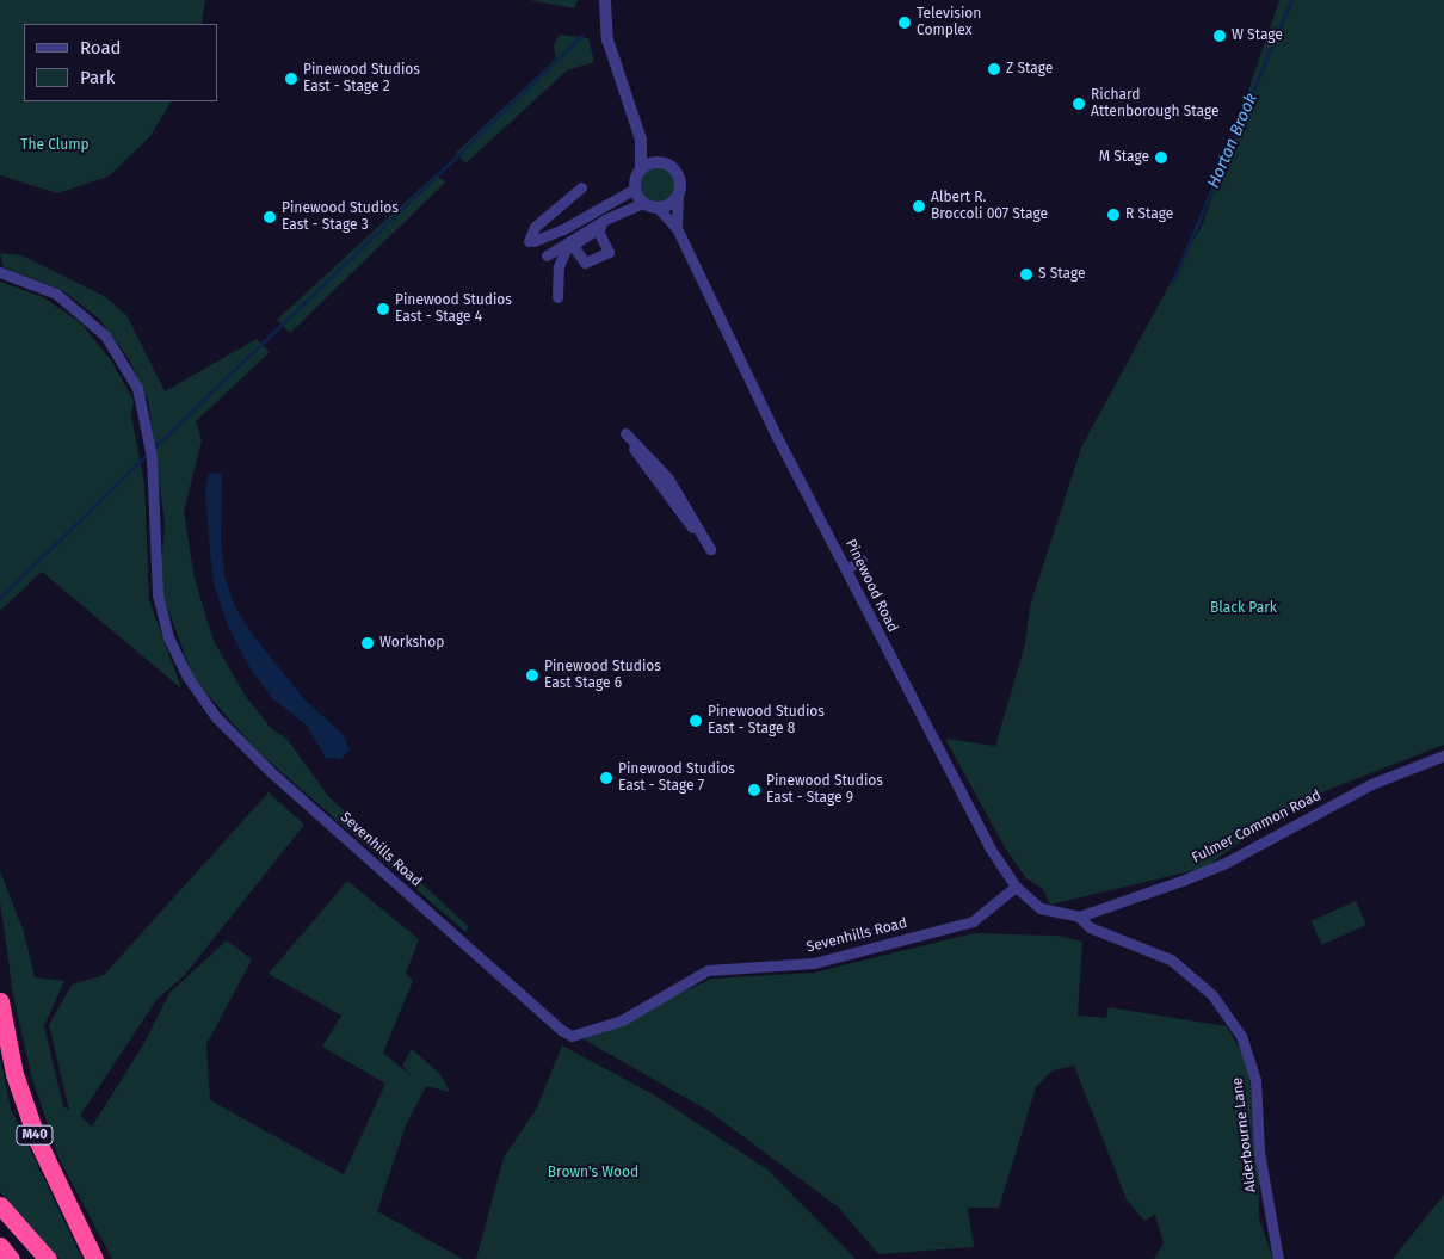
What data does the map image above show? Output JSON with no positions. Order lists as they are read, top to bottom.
{
  "streets": {
    "highway": ["M40"],
    "street": [
      "Pinewood Road",
      "Fulmer Common Road",
      "Sevenhills Road",
      "Alderbourne Lane"
    ]
  },
  "crossings": [
    ["Pinewood Road", "Fulmer Common Road"],
    ["Pinewood Road", "Sevenhills Road"],
    ["Pinewood Road", "Alderbourne Lane"],
    ["Fulmer Common Road", "Alderbourne Lane"]
  ],
  "water": ["Horton Brook"],
  "parks": ["The Clump", "Black Park", "Brown's Wood"],
  "places": [
    "Television Complex",
    "W Stage",
    "Z Stage",
    "Pinewood Studios East - Stage 2",
    "Richard Attenborough Stage",
    "M Stage",
    "Albert R. Broccoli 007 Stage",
    "R Stage",
    "Pinewood Studios East - Stage 3",
    "S Stage",
    "Pinewood Studios East - Stage 4",
    "Workshop",
    "Pinewood Studios East Stage 6",
    "Pinewood Studios East - Stage 8",
    "Pinewood Studios East - Stage 7",
    "Pinewood Studios East - Stage 9"
  ],
  "legend": ["Road", "Park"]
}
